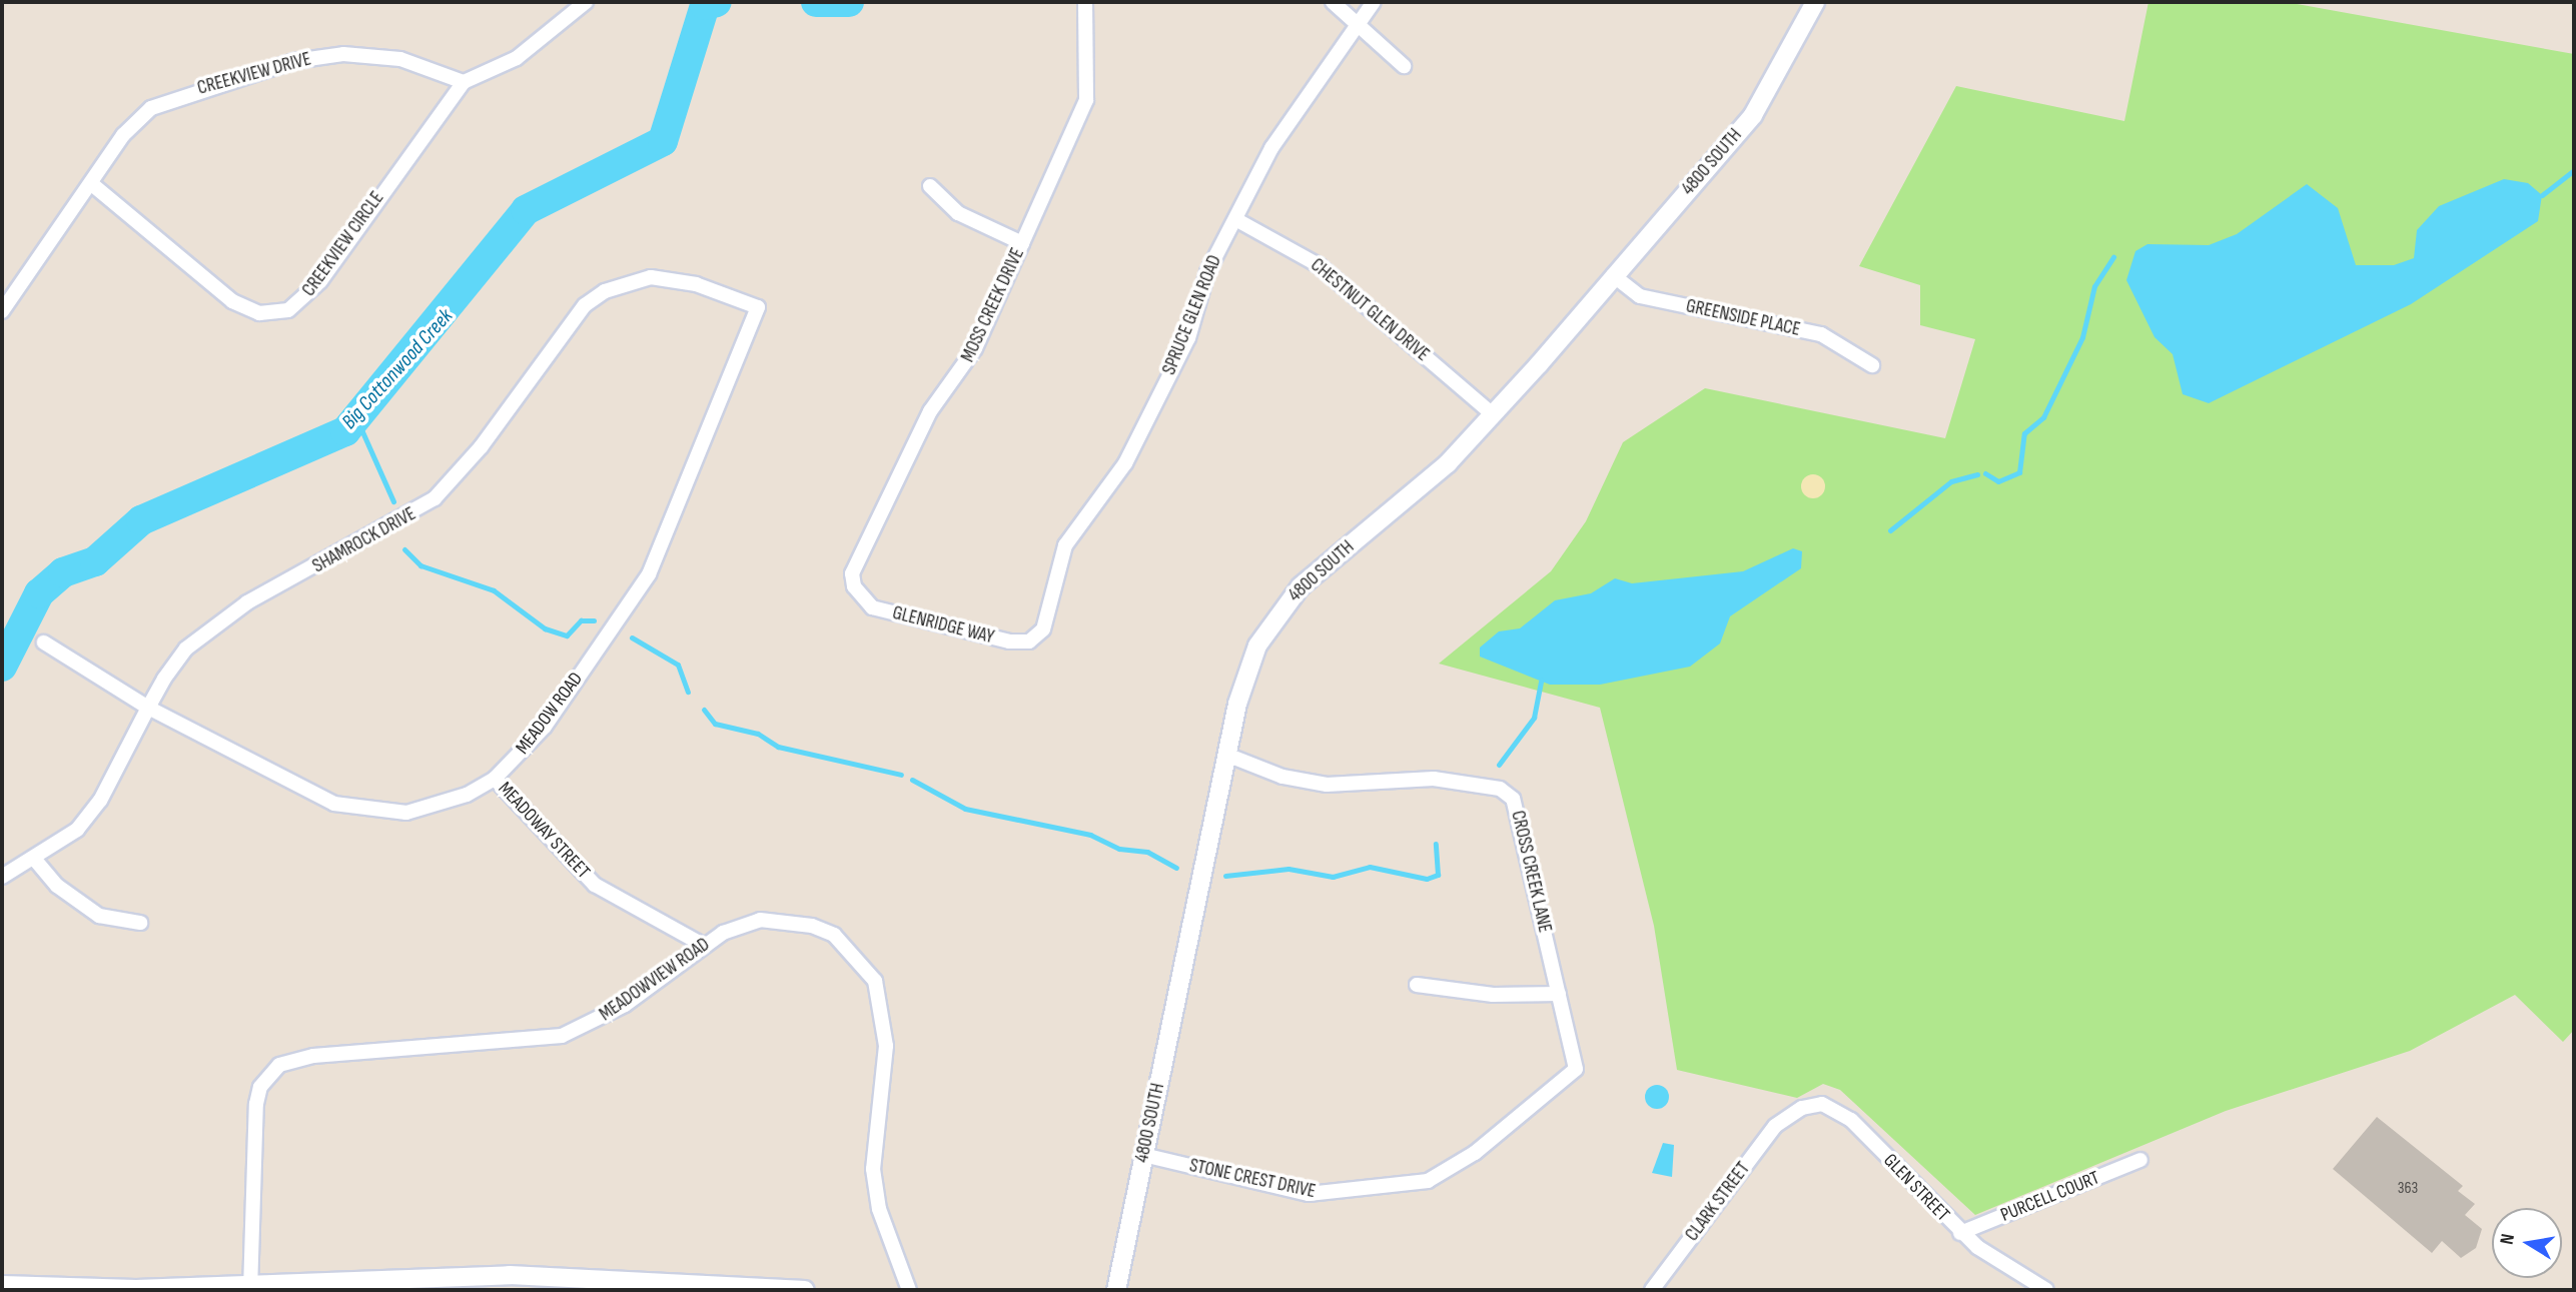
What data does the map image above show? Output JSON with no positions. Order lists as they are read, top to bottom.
{
  "streets": {
    "street": [
      "CREEKVIEW DRIVE",
      "4800 SOUTH",
      "CREEKVIEW CIRCLE",
      "MOSS CREEK DRIVE",
      "CHESTNUT GLEN DRIVE",
      "SPRUCE GLEN ROAD",
      "GREENSIDE PLACE",
      "SHAMROCK DRIVE",
      "GLENRIDGE WAY",
      "MEADOW ROAD",
      "MEADOWAY STREET",
      "CROSS CREEK LANE",
      "MEADOWVIEW ROAD",
      "STONE CREST DRIVE",
      "GLEN STREET",
      "PURCELL COURT",
      "CLARK STREET"
    ]
  },
  "crossings": [
    ["CREEKVIEW DRIVE", "CREEKVIEW CIRCLE"],
    ["4800 SOUTH", "CHESTNUT GLEN DRIVE"],
    ["4800 SOUTH", "GREENSIDE PLACE"],
    ["4800 SOUTH", "CROSS CREEK LANE"],
    ["4800 SOUTH", "STONE CREST DRIVE"],
    ["MOSS CREEK DRIVE", "GLENRIDGE WAY"],
    ["CHESTNUT GLEN DRIVE", "SPRUCE GLEN ROAD"],
    ["SPRUCE GLEN ROAD", "GLENRIDGE WAY"],
    ["SHAMROCK DRIVE", "MEADOW ROAD"],
    ["MEADOW ROAD", "MEADOWAY STREET"],
    ["MEADOWAY STREET", "MEADOWVIEW ROAD"],
    ["CROSS CREEK LANE", "STONE CREST DRIVE"],
    ["GLEN STREET", "PURCELL COURT"],
    ["GLEN STREET", "CLARK STREET"]
  ],
  "water": ["Big Cottonwood Creek"],
  "house_numbers": ["363"],
  "north": "left"
}
